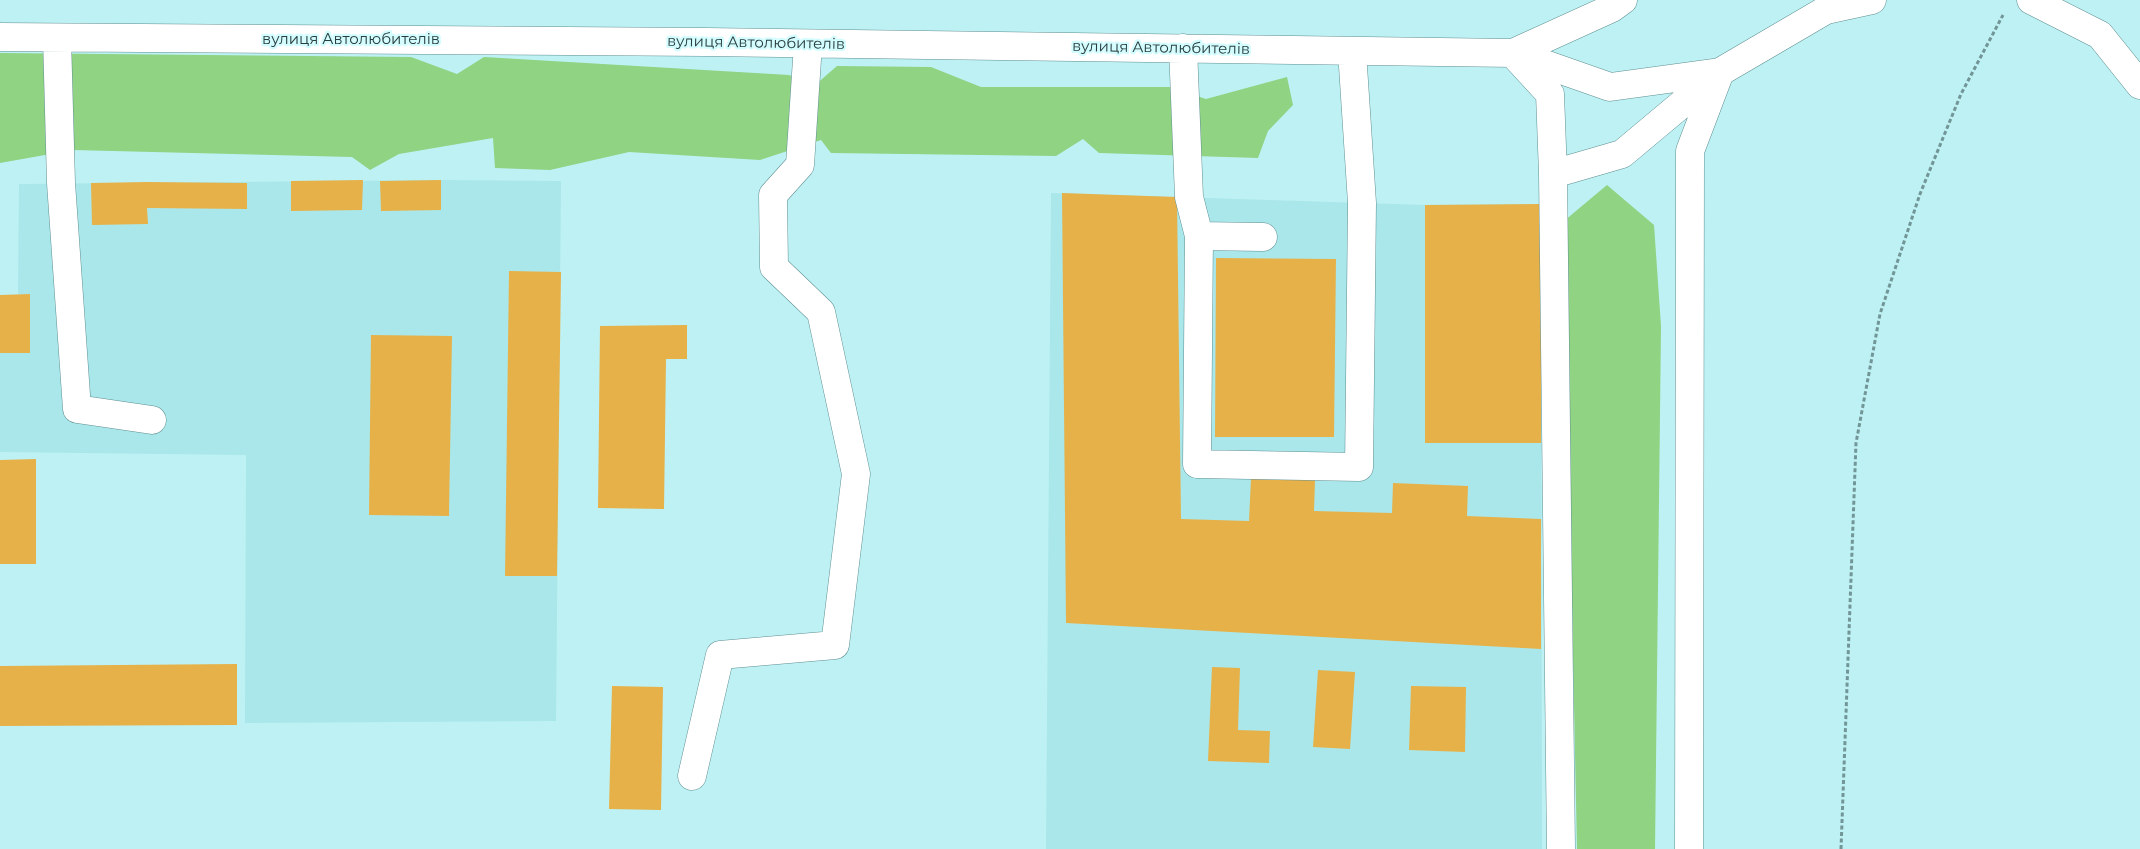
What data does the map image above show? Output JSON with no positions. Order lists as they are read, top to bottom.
{
  "streets": {
    "street": ["вулиця Автолюбителів"]
  }
}
